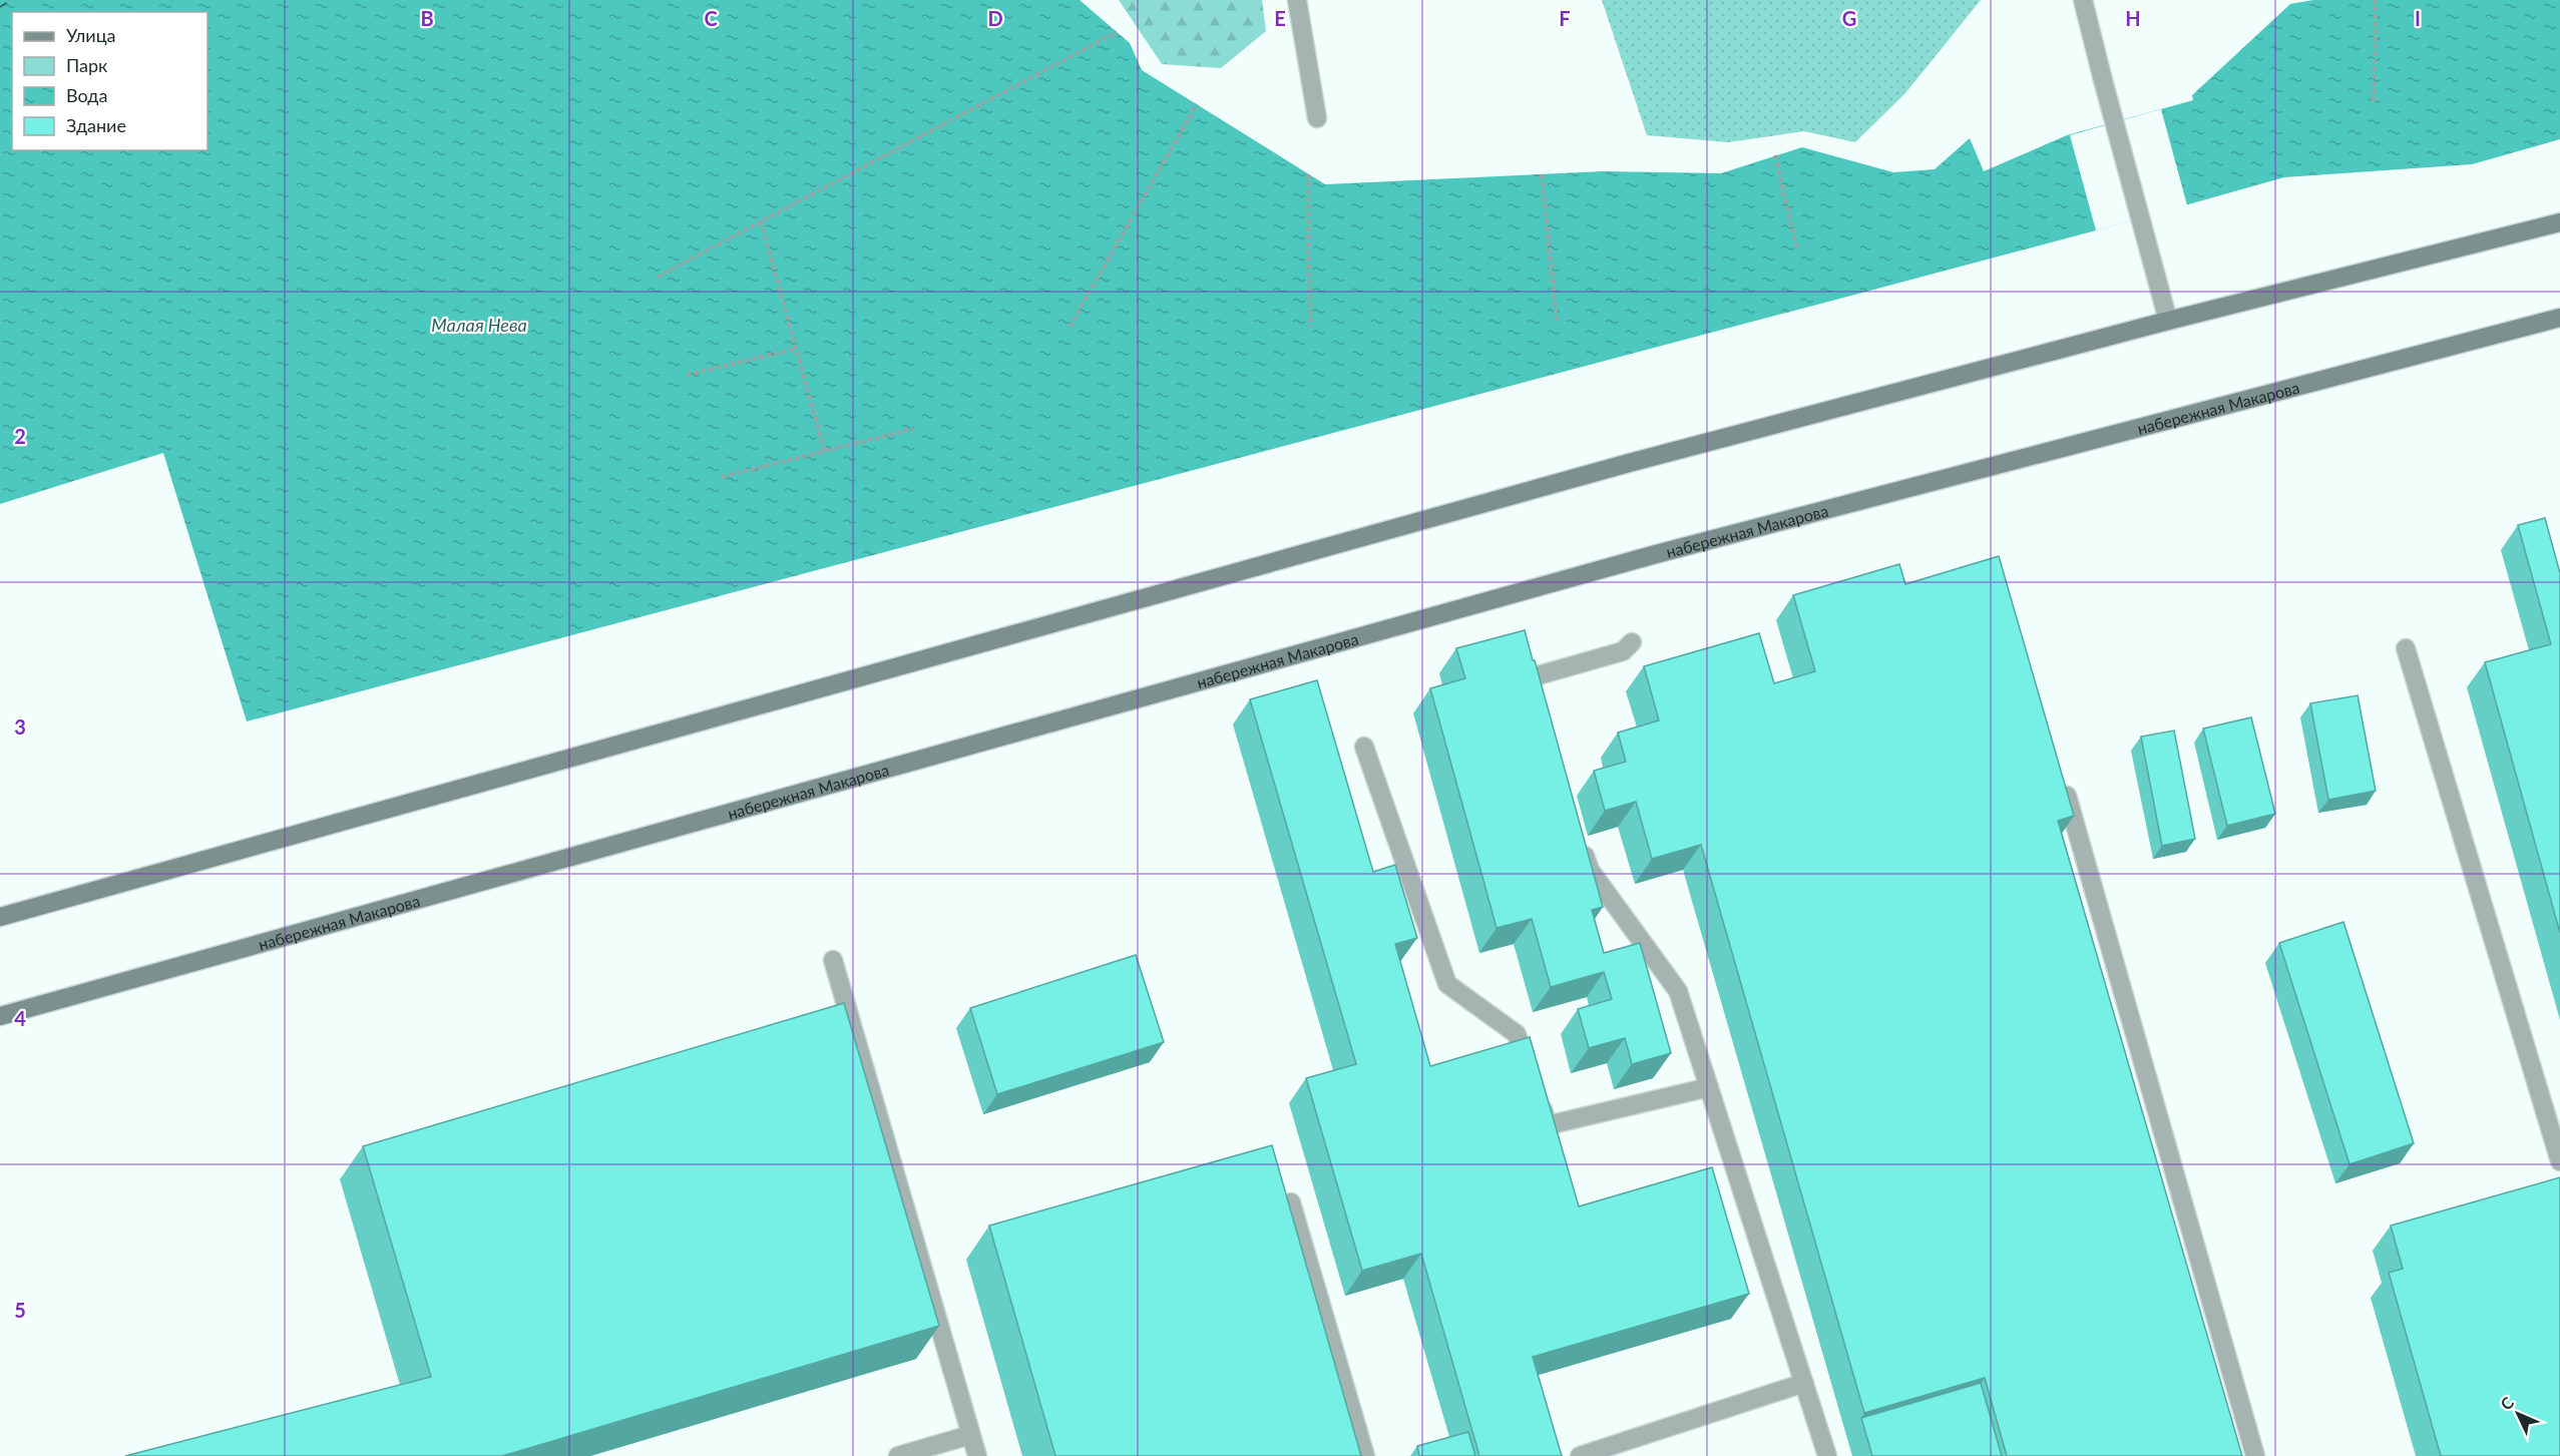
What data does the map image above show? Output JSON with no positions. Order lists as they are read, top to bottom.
{
  "streets": {
    "main road": ["набережная Макарова"]
  },
  "water": ["Малая Нева"],
  "legend": [
    "Улица",
    "Парк",
    "Вода",
    "Здание"
  ],
  "north": "top left",
  "grid": {
    "columns": [
      "B",
      "C",
      "D",
      "E",
      "F",
      "G",
      "H",
      "I"
    ],
    "rows": [
      "2",
      "3",
      "4",
      "5"
    ]
  }
}
